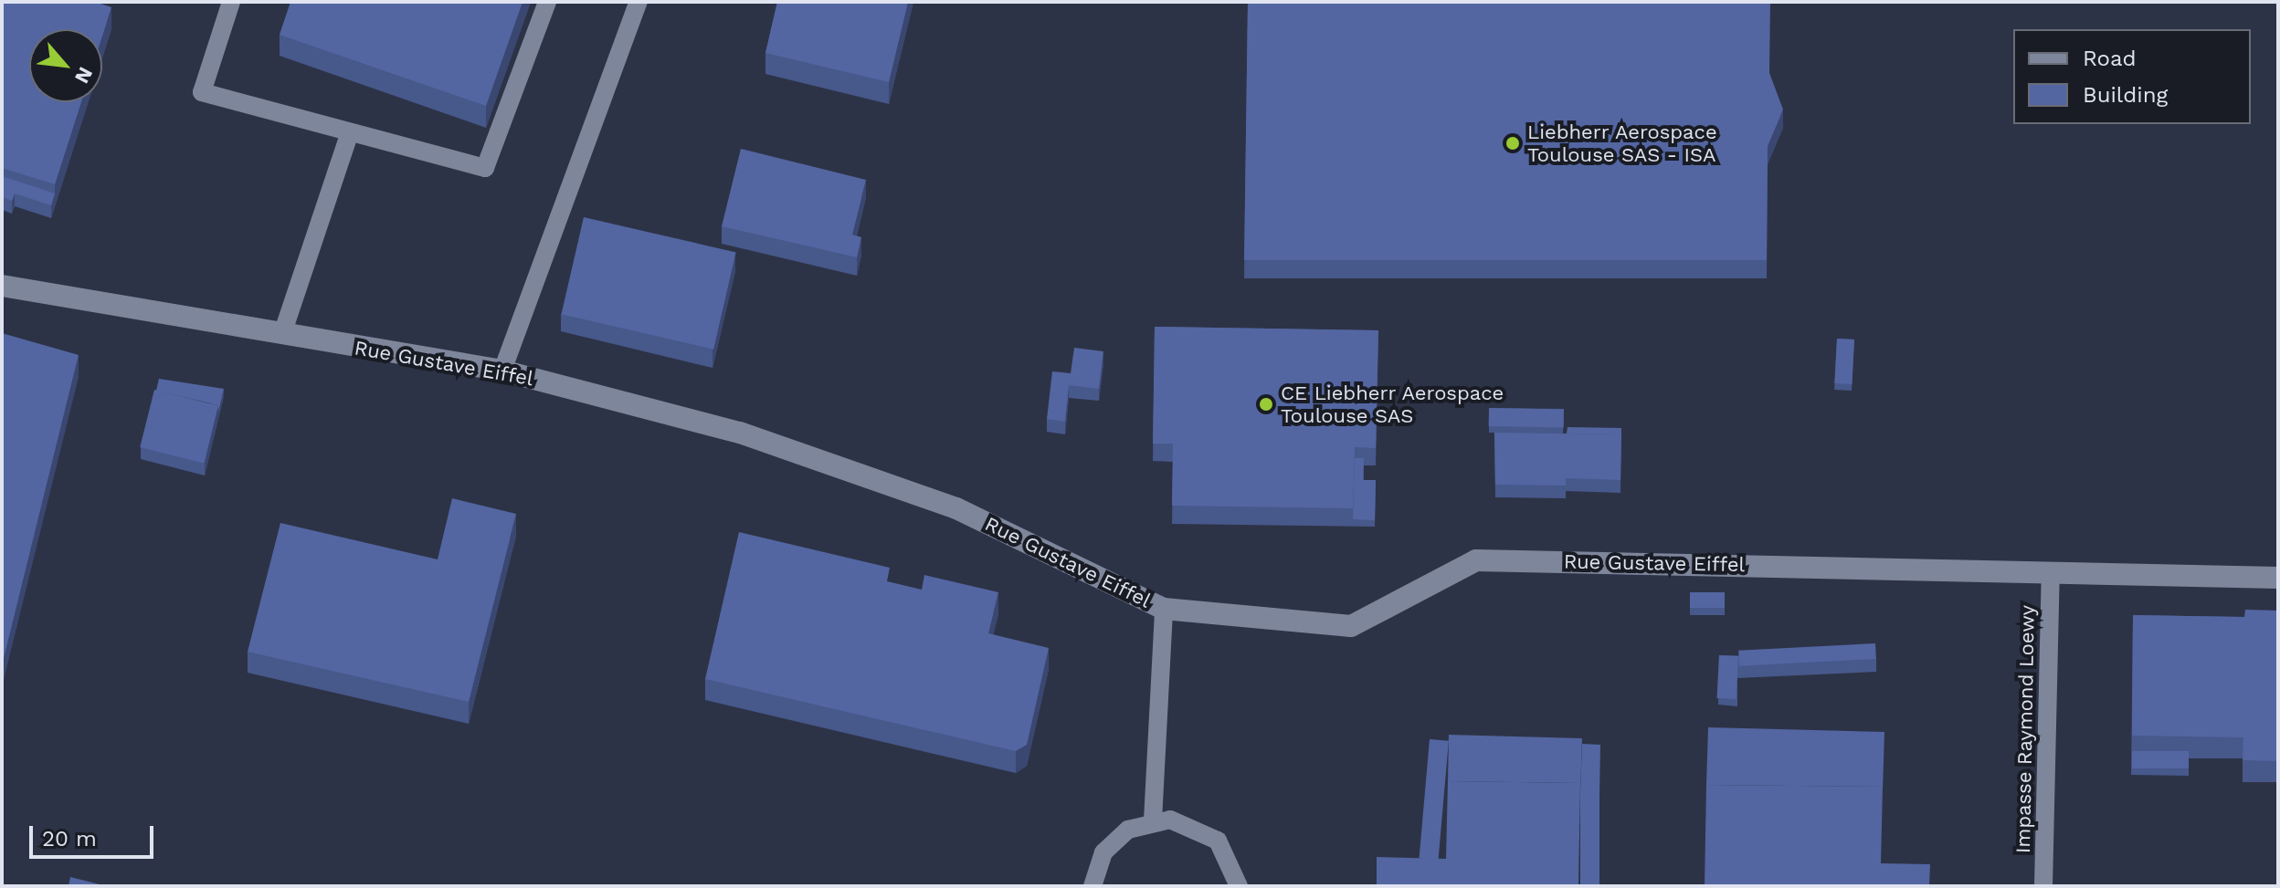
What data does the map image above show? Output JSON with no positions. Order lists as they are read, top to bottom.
{
  "streets": {
    "street": ["Rue Gustave Eiffel"],
    "lane": ["Impasse Raymond Loewy"]
  },
  "crossings": [
    ["Rue Gustave Eiffel", "Impasse Raymond Loewy"]
  ],
  "places": ["Liebherr Aerospace Toulouse SAS - ISA", "CE Liebherr Aerospace Toulouse SAS"],
  "legend": ["Road", "Building"],
  "scale_bar": "20 m",
  "north": "bottom right"
}
